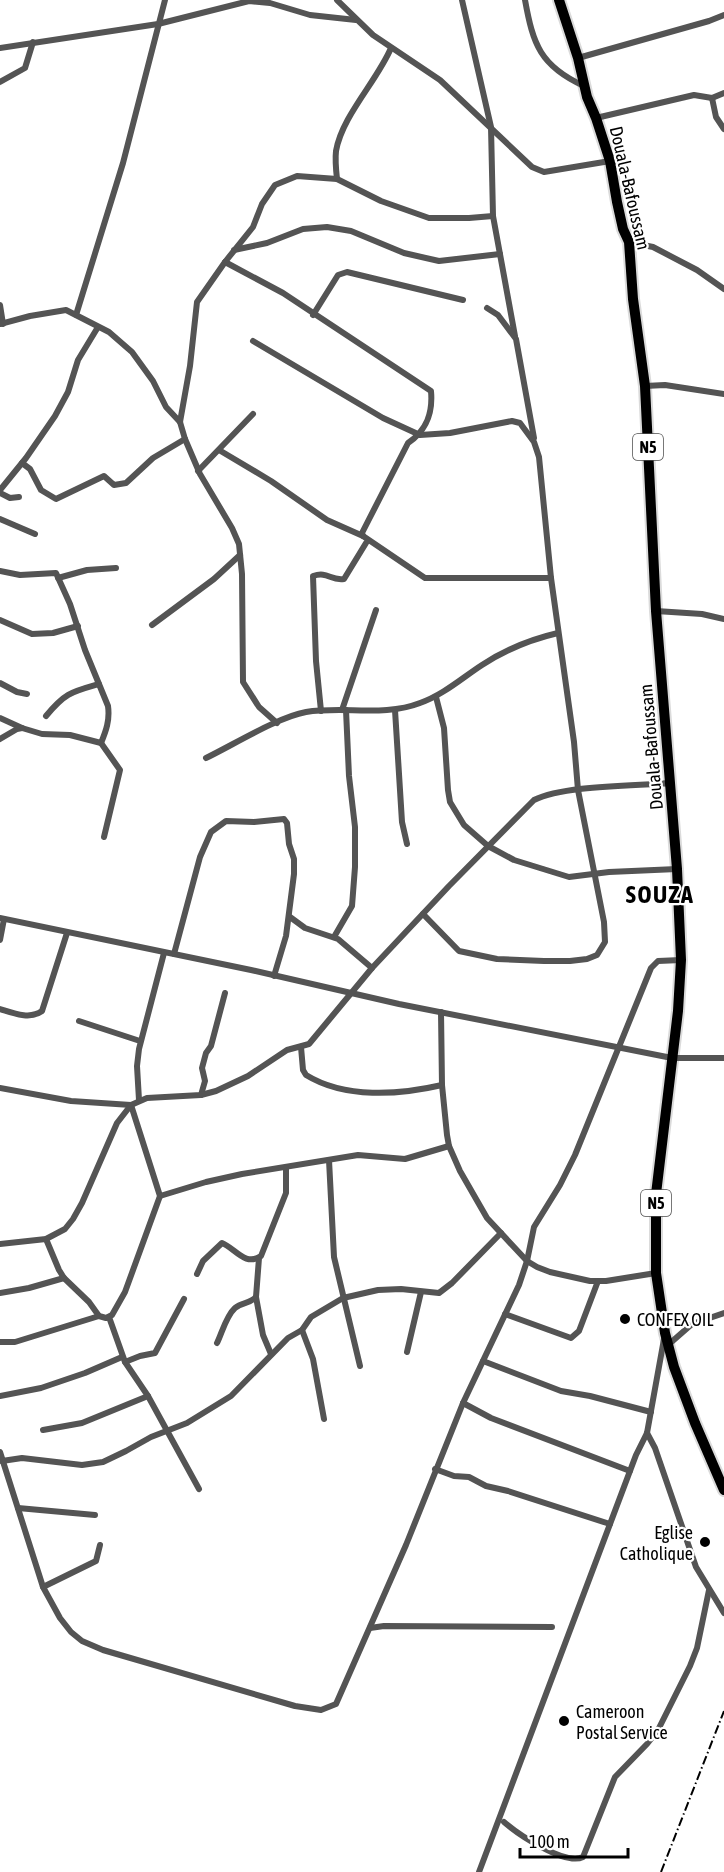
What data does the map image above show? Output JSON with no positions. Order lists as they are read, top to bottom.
{
  "streets": {
    "highway": ["Douala-Bafoussam", "N5"]
  },
  "districts": ["SOUZA"],
  "places": ["CONFEX OIL", "Eglise Catholique", "Cameroon Postal Service"],
  "scale_bar": "100 m"
}
